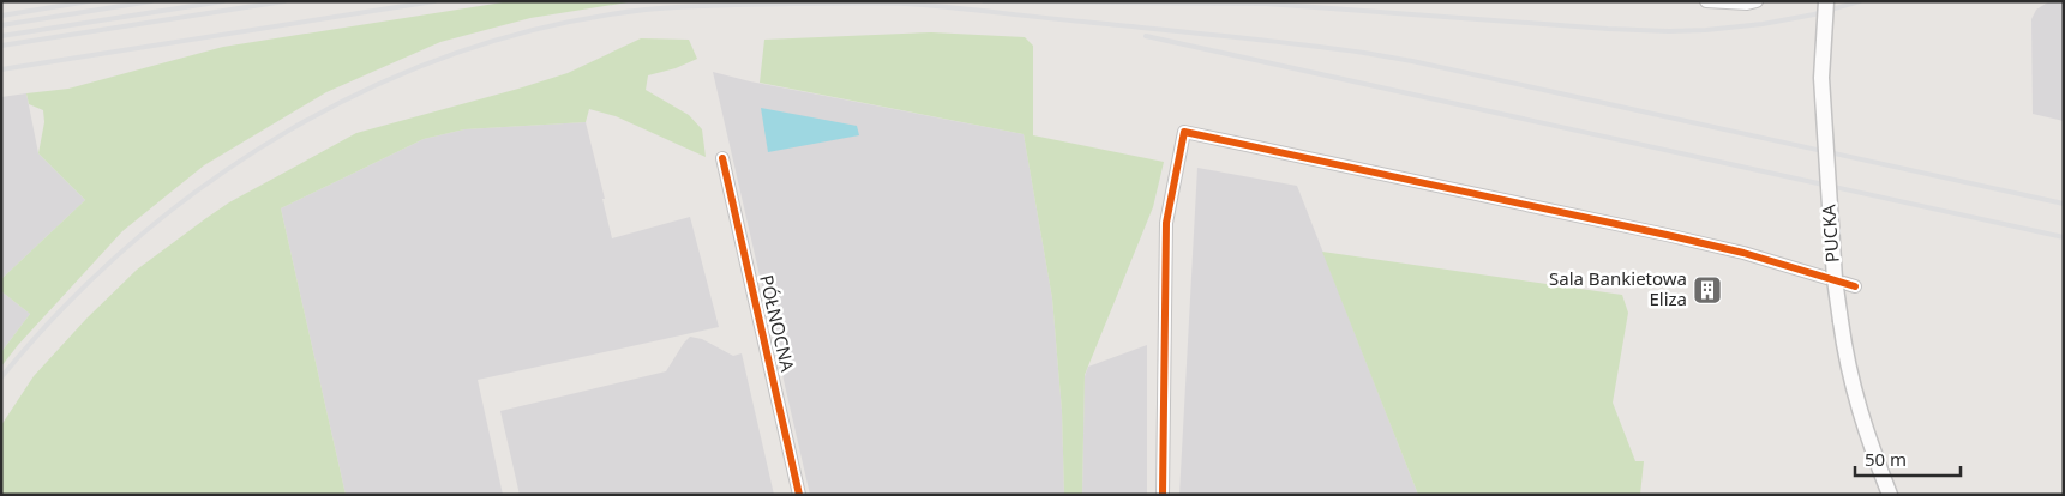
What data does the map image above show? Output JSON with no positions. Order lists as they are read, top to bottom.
{
  "streets": {
    "street": ["PUCKA", "PÓŁNOCNA"]
  },
  "places": {
    "building": ["Sala Bankietowa Eliza"]
  },
  "scale_bar": "50 m"
}
